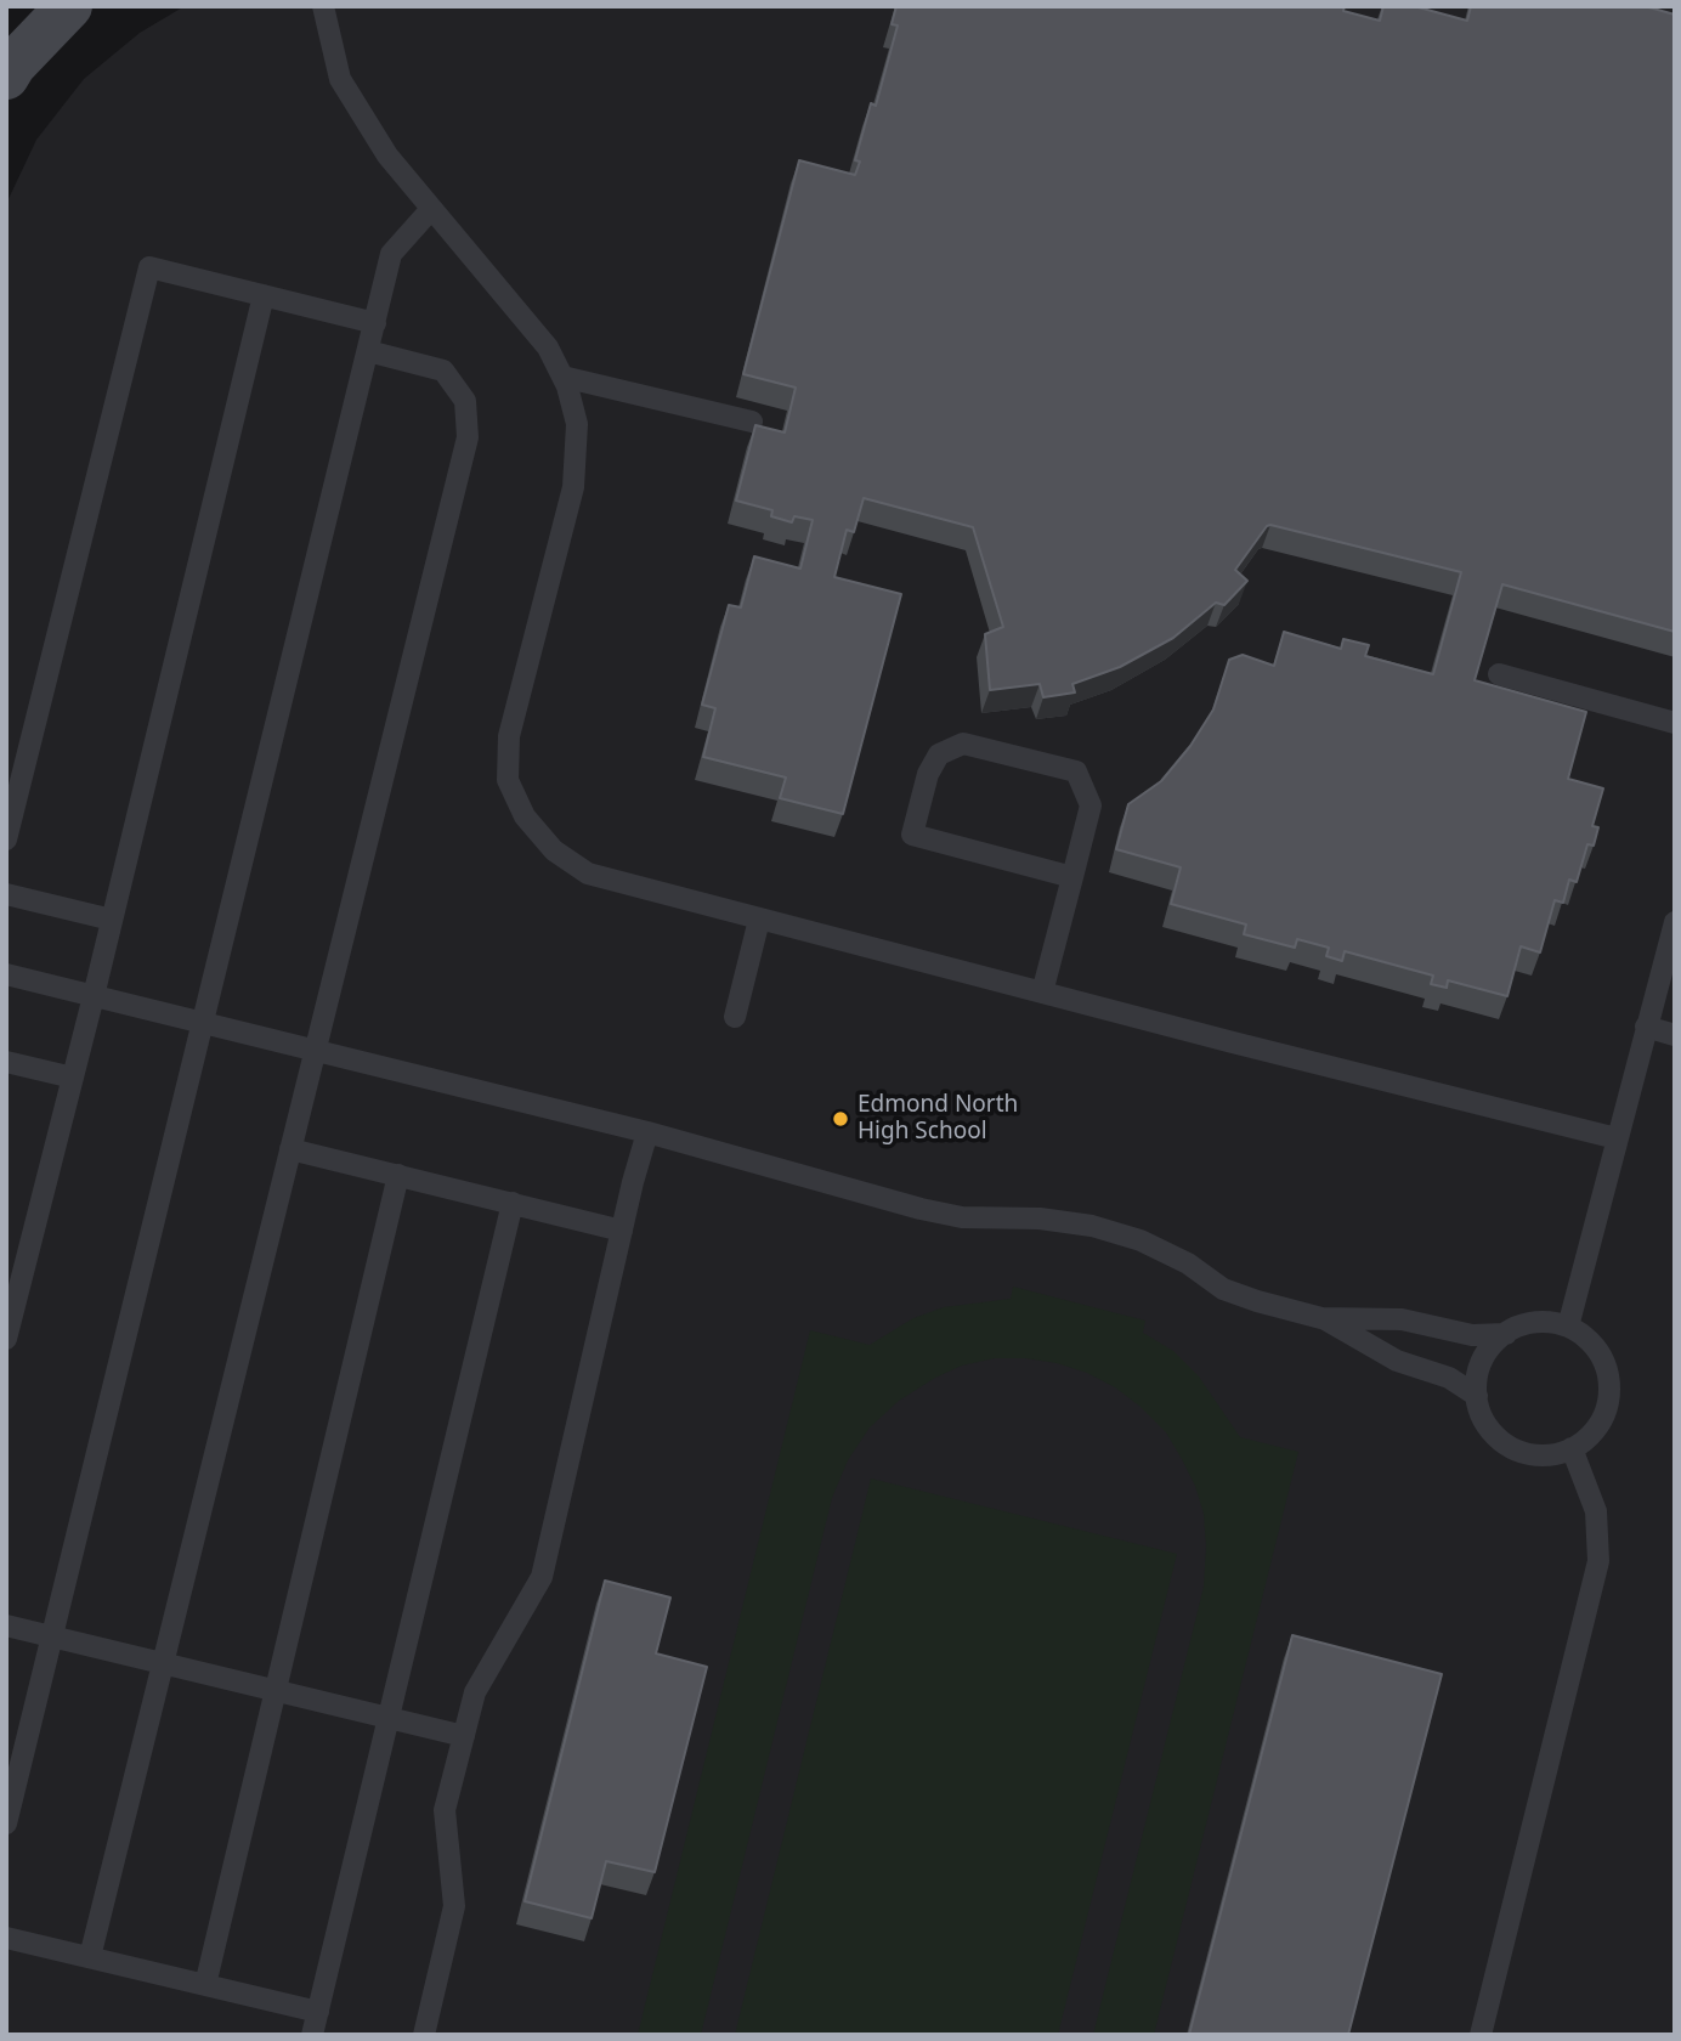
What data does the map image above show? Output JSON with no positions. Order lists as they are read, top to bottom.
{
  "places": ["Edmond North High School"]
}
